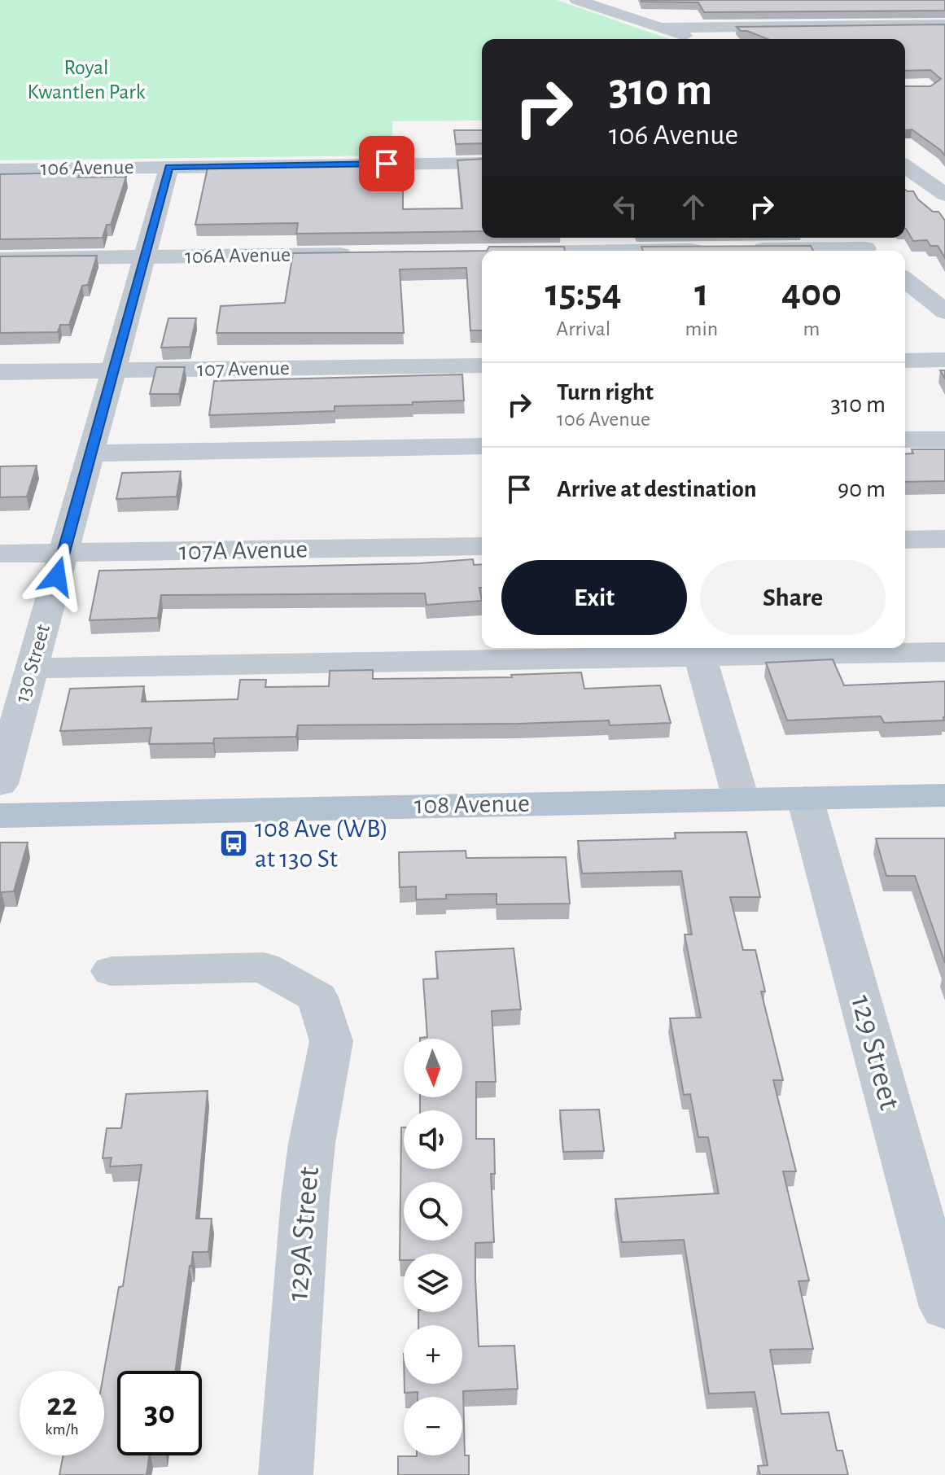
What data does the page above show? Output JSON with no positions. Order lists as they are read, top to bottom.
{
  "streets": {
    "main road": ["108 Avenue"],
    "street": [
      "106 Avenue",
      "106A Avenue",
      "107 Avenue",
      "107A Avenue",
      "130 Street",
      "129 Street",
      "129A Street"
    ]
  },
  "crossings": [
    ["106 Avenue", "130 Street"],
    ["106A Avenue", "130 Street"],
    ["107 Avenue", "130 Street"],
    ["107A Avenue", "130 Street"],
    ["108 Avenue", "129 Street"]
  ],
  "parks": ["Royal Kwantlen Park"],
  "places": {
    "bus stop": ["108 Ave (WB) at 130 St"]
  },
  "north": "bottom",
  "page": {
    "turn": ["310 m", "106 Avenue"],
    "eta": [
      "15:54",
      "Arrival",
      "1",
      "min",
      "400",
      "m"
    ],
    "list": [
      {
        "name": "Turn right",
        "note": "106 Avenue",
        "value": "310 m"
      },
      {
        "name": "Arrive at destination",
        "value": "90 m"
      }
    ],
    "buttons": ["Exit", "Share"],
    "map_buttons": ["+", "−"],
    "speed": "22 km/h",
    "limit": "30"
  }
}
